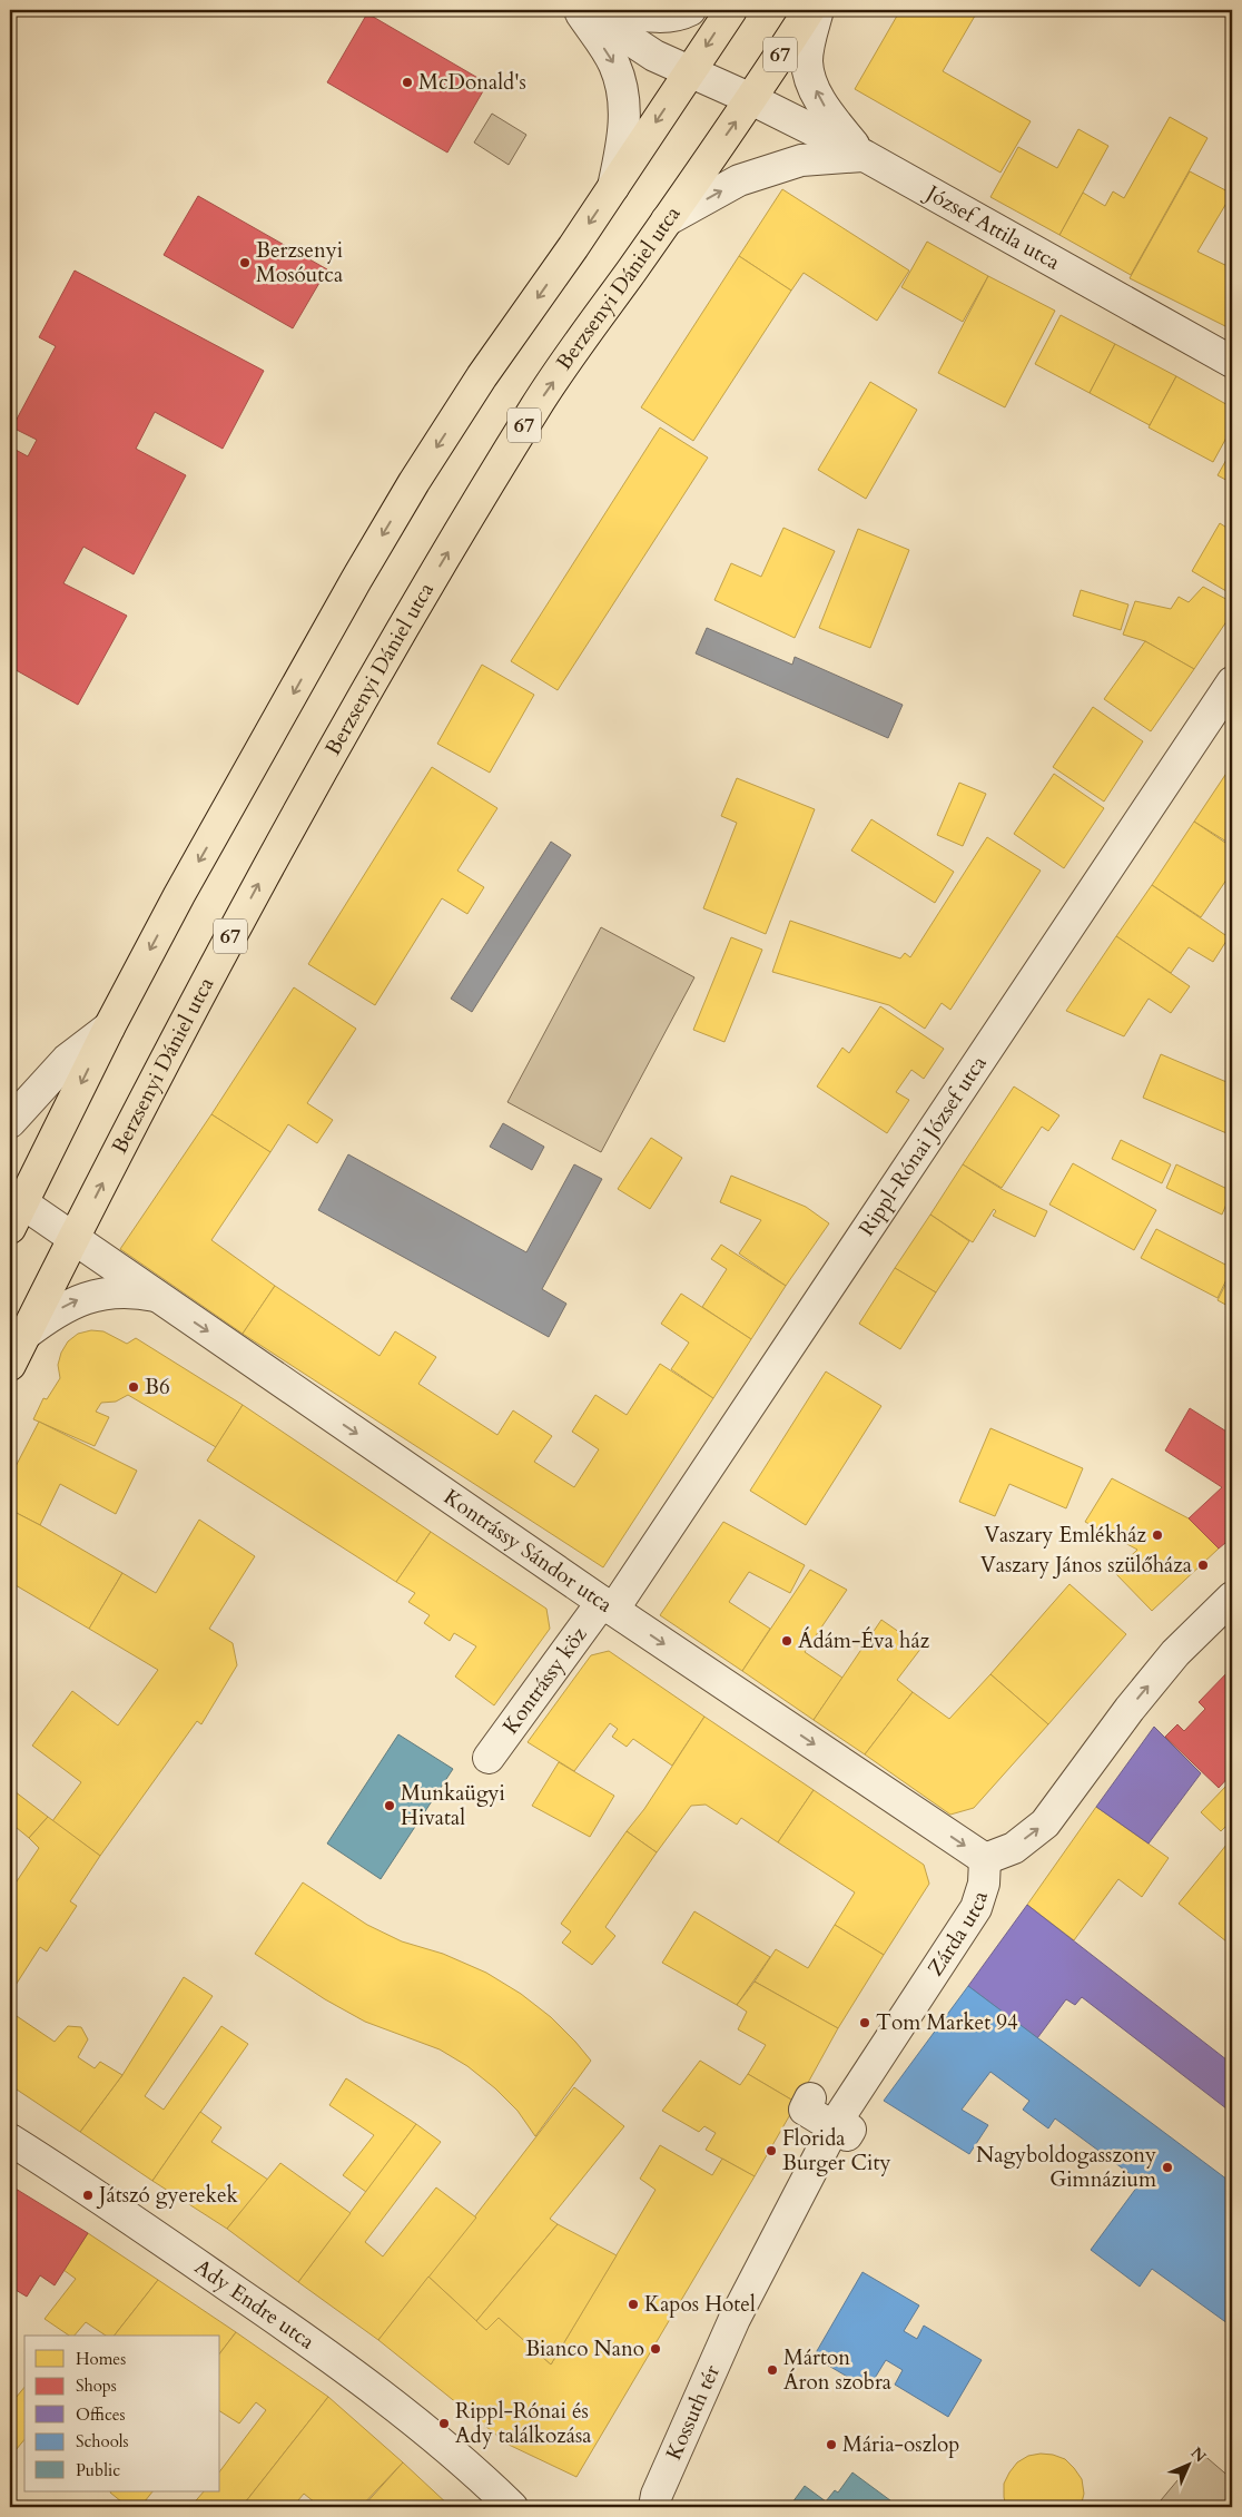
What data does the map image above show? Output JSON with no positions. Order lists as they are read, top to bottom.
{
  "streets": {
    "main road": ["67", "Berzsenyi Dániel utca"],
    "street": [
      "József Attila utca",
      "Rippl-Rónai József utca",
      "Kontrássy Sándor utca",
      "Kontrássy köz",
      "Zárda utca",
      "Ady Endre utca",
      "Kossuth tér"
    ]
  },
  "crossings": [
    ["József Attila utca", "Berzsenyi Dániel utca"],
    ["Berzsenyi Dániel utca", "Kontrássy Sándor utca"],
    ["Rippl-Rónai József utca", "Kontrássy Sándor utca"],
    ["Rippl-Rónai József utca", "Kontrássy köz"],
    ["Kontrássy Sándor utca", "Kontrássy köz"],
    ["Kontrássy Sándor utca", "Zárda utca"],
    ["Zárda utca", "Kossuth tér"]
  ],
  "one_way": ["Kontrássy Sándor utca", "Zárda utca"],
  "places": [
    "McDonald's",
    "Berzsenyi Mosóutca",
    "B6",
    "Vaszary Emlékház",
    "Vaszary János szülőháza",
    "Ádám-Éva ház",
    "Munkaügyi Hivatal",
    "Tom Market 94",
    "Florida Burger City",
    "Nagyboldogasszony Gimnázium",
    "Játszó gyerekek",
    "Kapos Hotel",
    "Bianco Nano",
    "Márton Áron szobra",
    "Rippl-Rónai és Ady találkozása",
    "Mária-oszlop"
  ],
  "legend": [
    "Homes",
    "Shops",
    "Offices",
    "Schools",
    "Public"
  ],
  "north": "top right"
}
